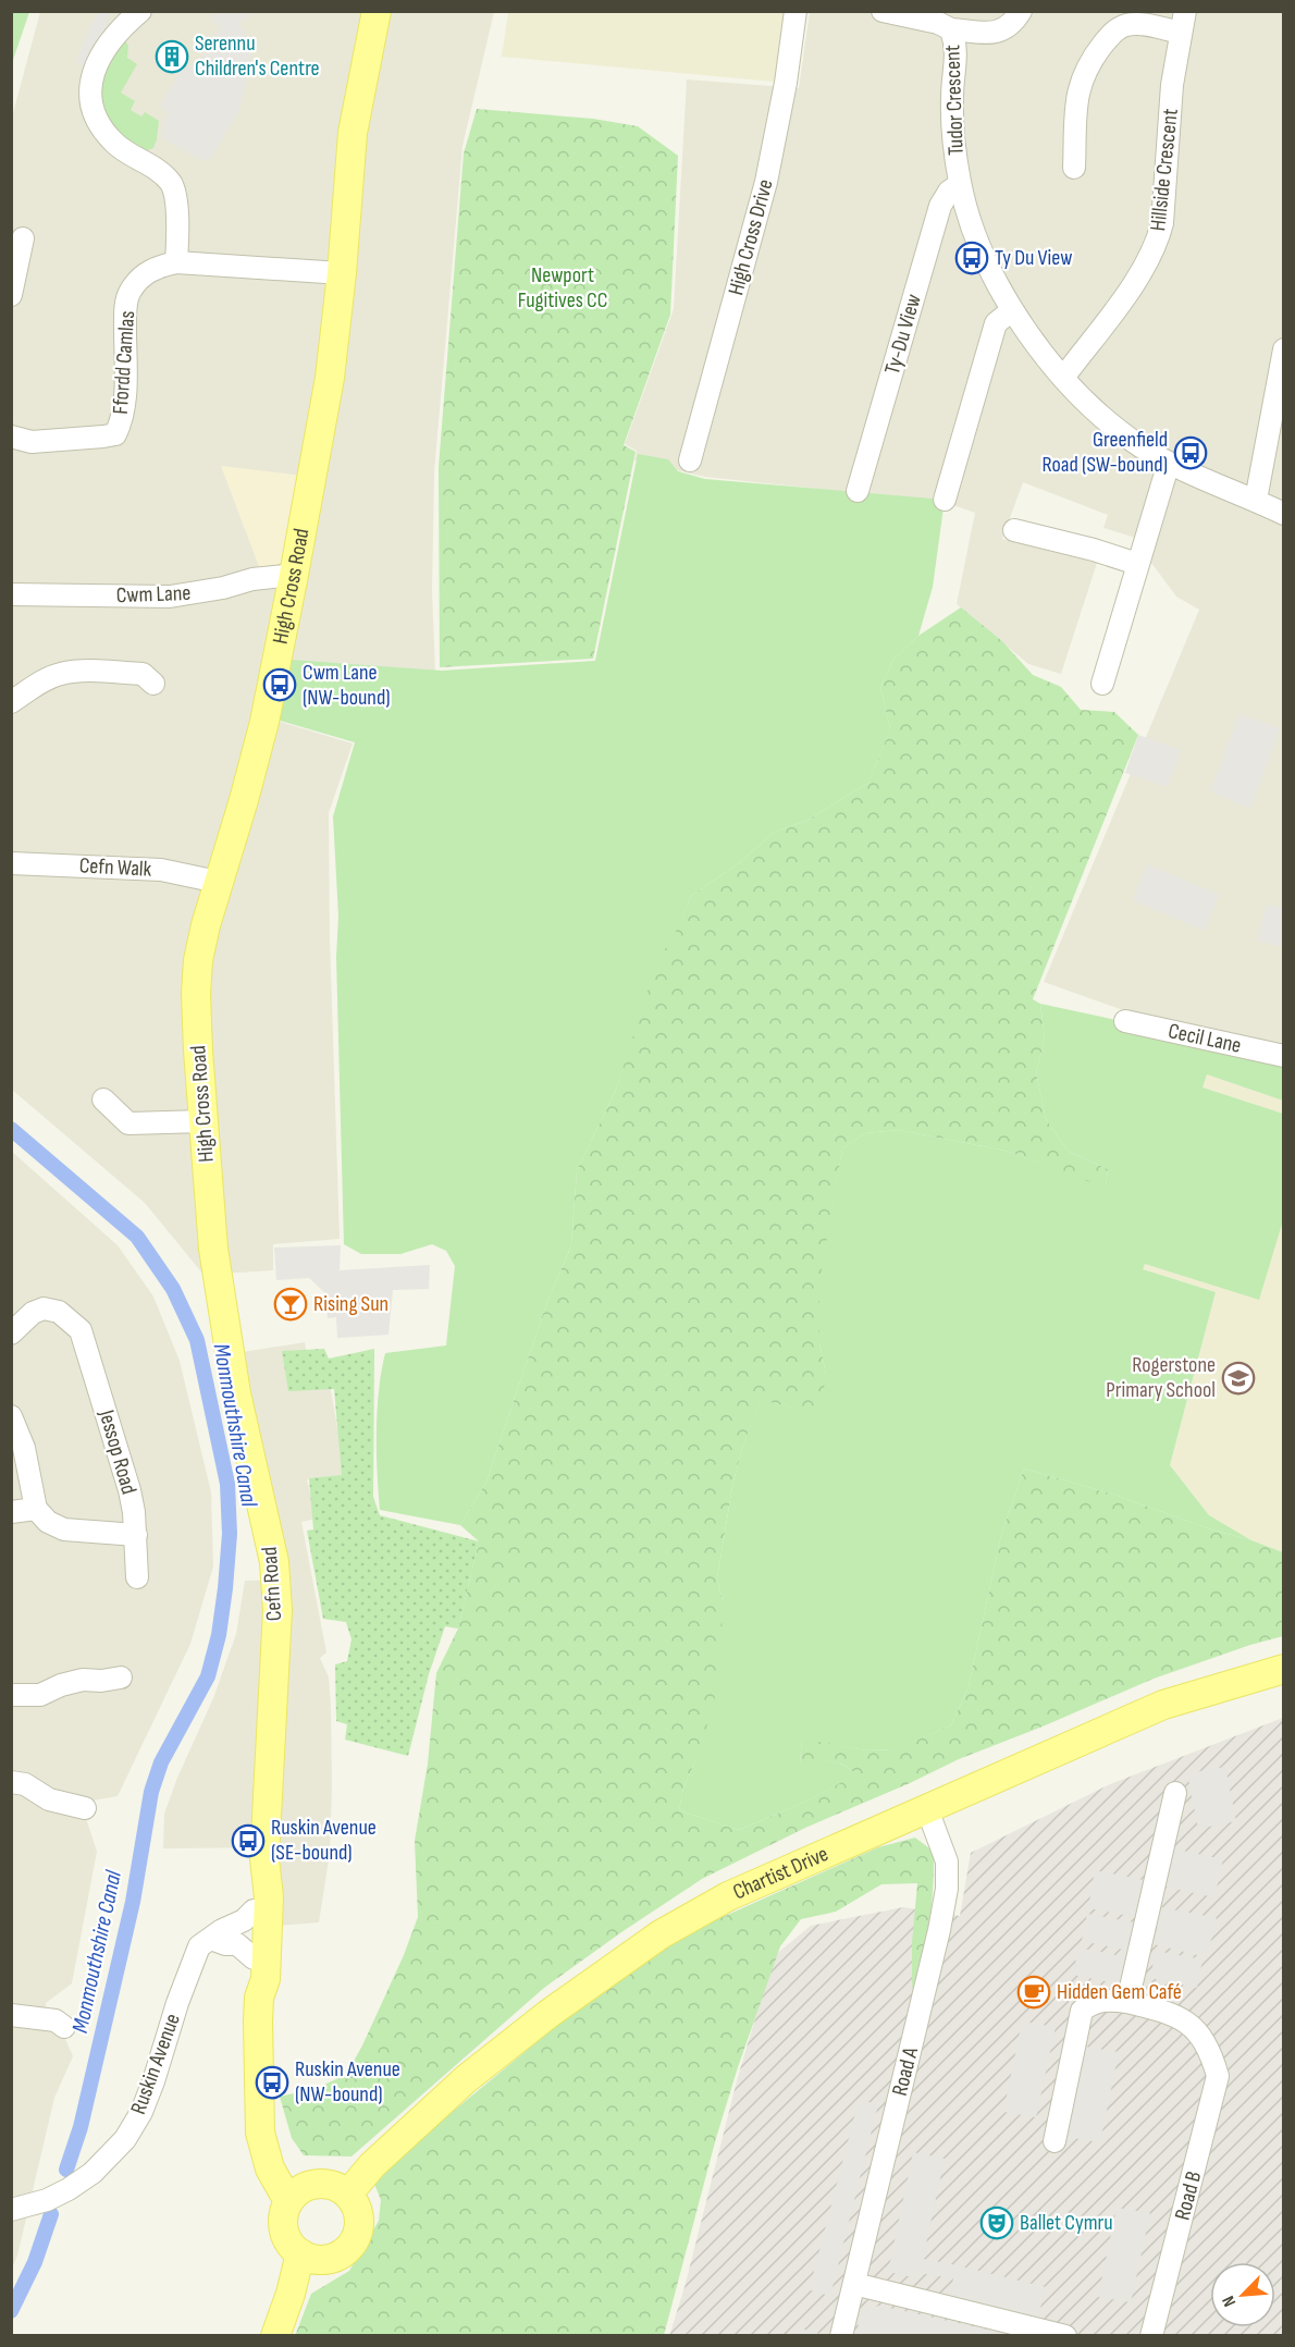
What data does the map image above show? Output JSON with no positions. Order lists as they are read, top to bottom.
{
  "streets": {
    "main road": ["High Cross Road", "Cefn Road", "Chartist Drive"],
    "street": [
      "Tudor Crescent",
      "Hillside Crescent",
      "High Cross Drive",
      "Ty-Du View",
      "Ffordd Camlas",
      "Cwm Lane",
      "Cefn Walk",
      "Cecil Lane",
      "Jessop Road",
      "Ruskin Avenue",
      "Road A",
      "Road B"
    ]
  },
  "crossings": [
    ["Tudor Crescent", "Hillside Crescent"],
    ["Tudor Crescent", "Ty-Du View"],
    ["Ffordd Camlas", "High Cross Road"],
    ["High Cross Road", "Cwm Lane"],
    ["High Cross Road", "Cefn Walk"],
    ["High Cross Road", "Cefn Road"],
    ["Cefn Road", "Chartist Drive"],
    ["Cefn Road", "Ruskin Avenue"],
    ["Chartist Drive", "Road A"]
  ],
  "water": ["Monmouthshire Canal"],
  "parks": ["Newport Fugitives CC"],
  "places": {
    "building": ["Serennu Children's Centre"],
    "bus stop": [
      "Ty Du View",
      "Greenfield Road (SW-bound)",
      "Cwm Lane (NW-bound)",
      "Ruskin Avenue (SE-bound)",
      "Ruskin Avenue (NW-bound)"
    ],
    "bar": ["Rising Sun"],
    "school or university": ["Rogerstone Primary School"],
    "cafe": ["Hidden Gem Café"],
    "theatre": ["Ballet Cymru"]
  },
  "north": "bottom left"
}
